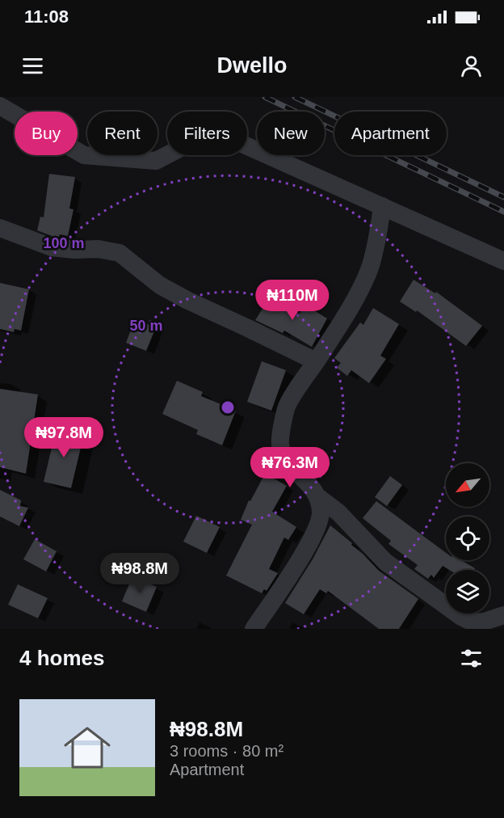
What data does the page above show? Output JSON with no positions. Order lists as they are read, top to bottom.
{
  "north": "bottom left",
  "page": {
    "status": "11:08",
    "header": "Dwello",
    "chip": [
      "Buy",
      "Rent",
      "Filters",
      "New",
      "Apartment"
    ],
    "price": [
      "₦110M",
      "₦97.8M",
      "₦76.3M",
      "₦98.8M"
    ],
    "heading": "4 homes",
    "list": [
      {
        "name": "₦98.8M",
        "note": "3 rooms · 80 m² · Apartment"
      }
    ]
  },
  "rings": ["100 m", "50 m"]
}
